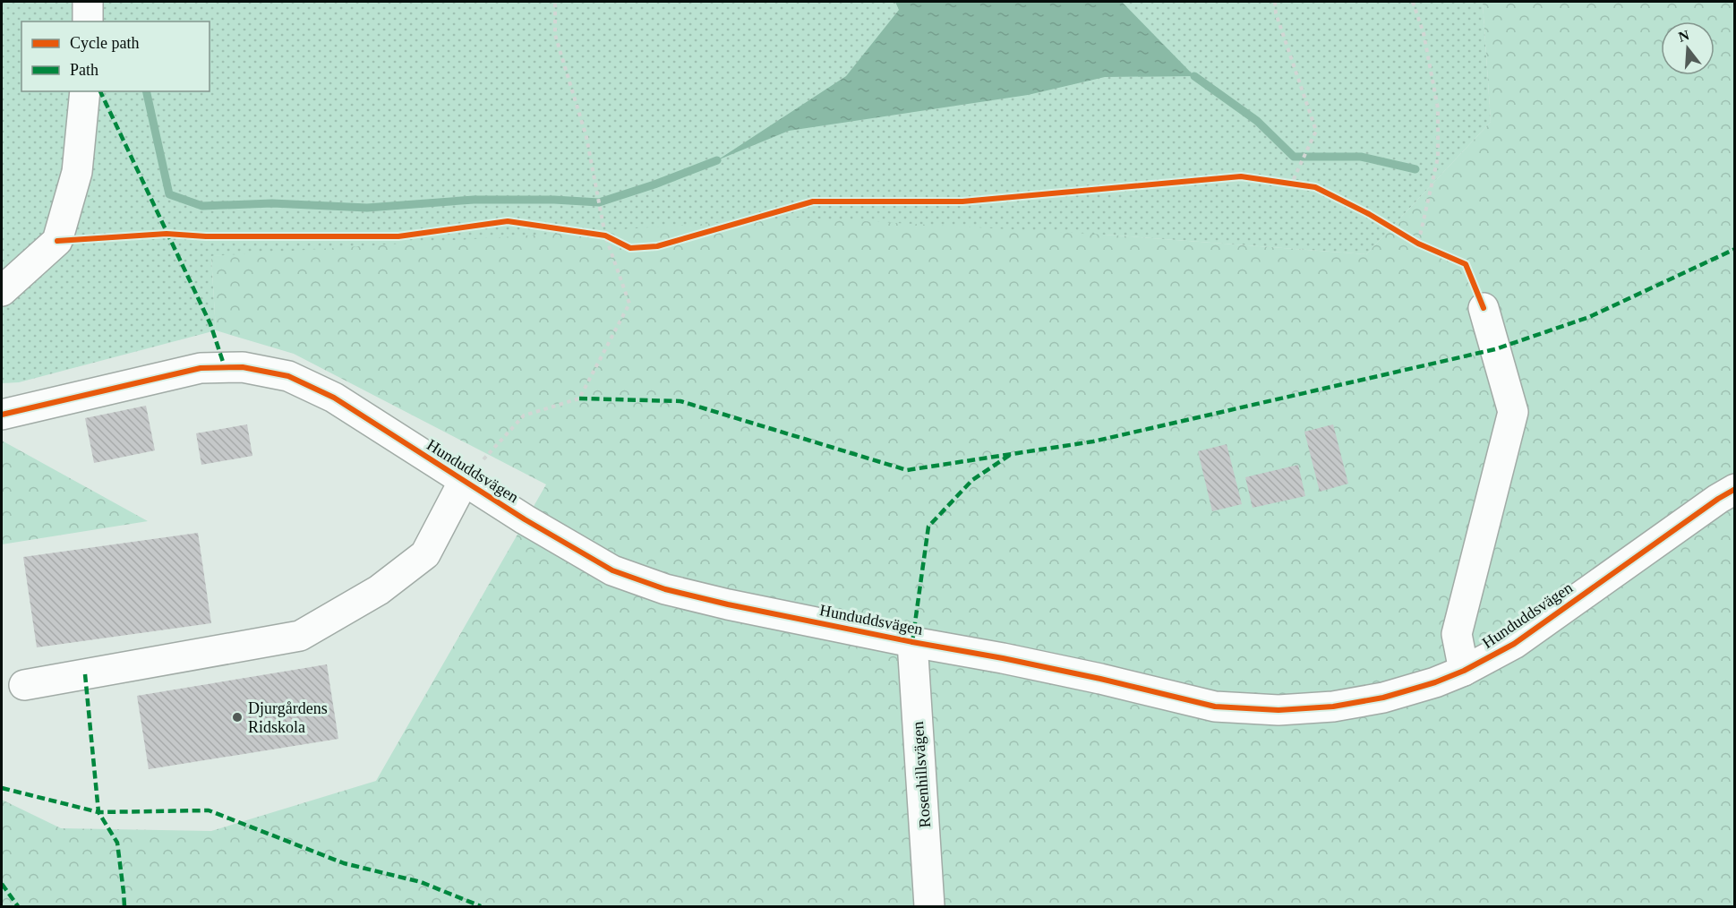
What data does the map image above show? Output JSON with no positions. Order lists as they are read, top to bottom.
{
  "streets": {
    "street": ["Hunduddsvägen", "Rosenhillsvägen"]
  },
  "crossings": [
    ["Hunduddsvägen", "Rosenhillsvägen"]
  ],
  "places": ["Djurgårdens Ridskola"],
  "legend": ["Cycle path", "Path"],
  "north": "top"
}
